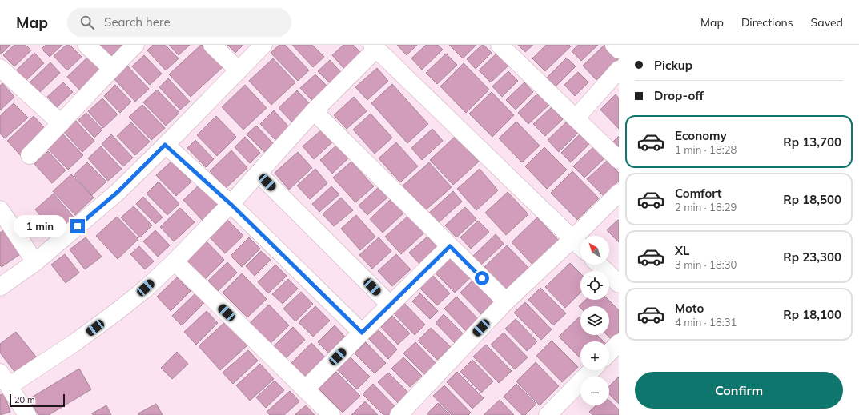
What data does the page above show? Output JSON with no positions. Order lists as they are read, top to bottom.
{
  "scale_bar": "20 m",
  "north": "top left",
  "page": {
    "header": "Map",
    "search": "Search here",
    "nav": ["Map", "Directions", "Saved"],
    "banner": ["Pickup", "Drop-off"],
    "list": [
      {
        "name": "Economy",
        "note": "1 min · 18:28",
        "value": "Rp 13,700"
      },
      {
        "name": "Comfort",
        "note": "2 min · 18:29",
        "value": "Rp 18,500"
      },
      {
        "name": "XL",
        "note": "3 min · 18:30",
        "value": "Rp 23,300"
      },
      {
        "name": "Moto",
        "note": "4 min · 18:31",
        "value": "Rp 18,100"
      }
    ],
    "bubble": "1 min",
    "map_buttons": ["+", "−"],
    "buttons": "Confirm",
    "scale": "20 m"
  }
}
